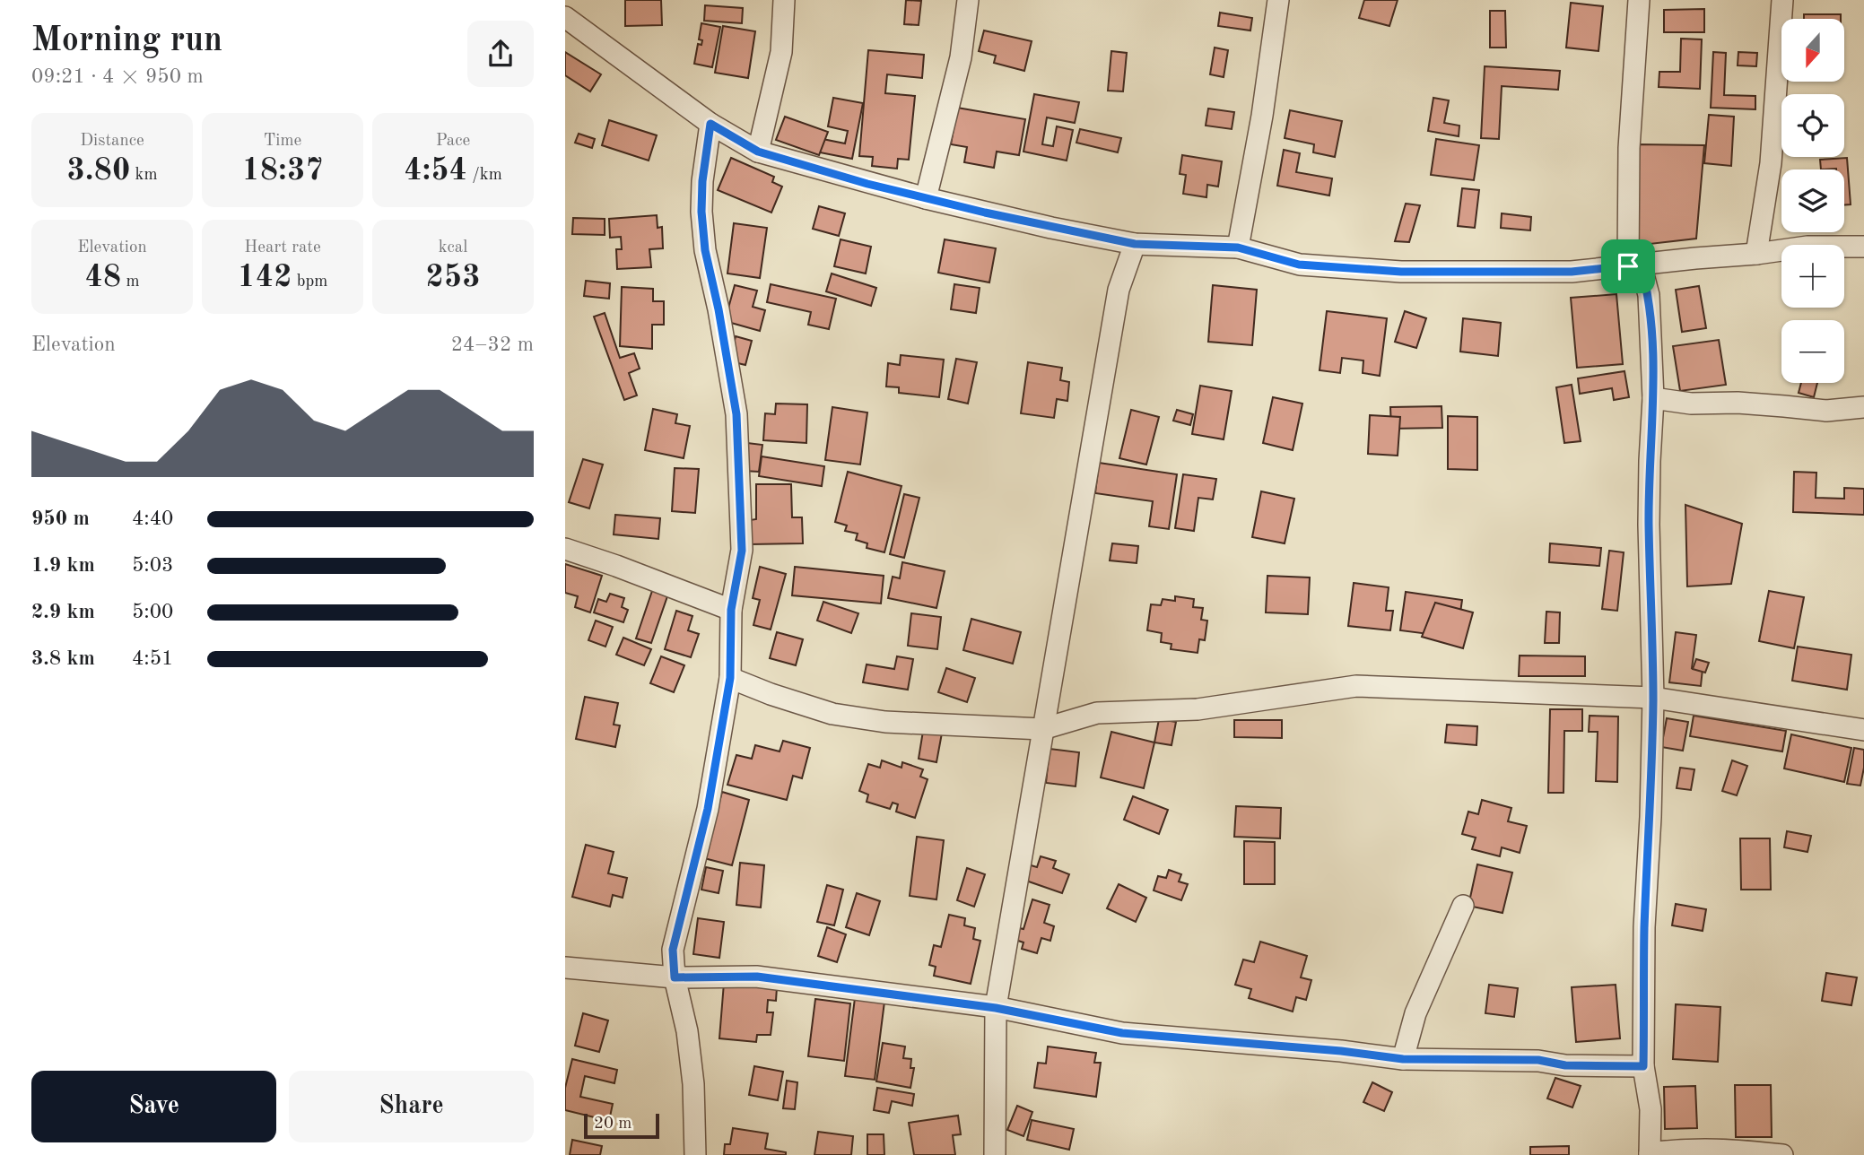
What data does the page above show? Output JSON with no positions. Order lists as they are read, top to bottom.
{
  "scale_bar": "20 m",
  "north": "bottom",
  "page": {
    "heading": ["Morning run", "09:21 · 4 × 950 m"],
    "map_buttons": ["+", "−"],
    "stats": [
      ["Distance", "3.80 km"],
      ["Time", "18:37"],
      ["Pace", "4:54 /km"],
      ["Elevation", "48 m"],
      ["Heart rate", "142 bpm"],
      ["kcal", "253"]
    ],
    "chart": ["Elevation", "24–32 m"],
    "list": [
      {
        "name": "950 m",
        "note": "4:40"
      },
      {
        "name": "1.9 km",
        "note": "5:03"
      },
      {
        "name": "2.9 km",
        "note": "5:00"
      },
      {
        "name": "3.8 km",
        "note": "4:51"
      }
    ],
    "buttons": ["Save", "Share"],
    "scale": "20 m"
  }
}
